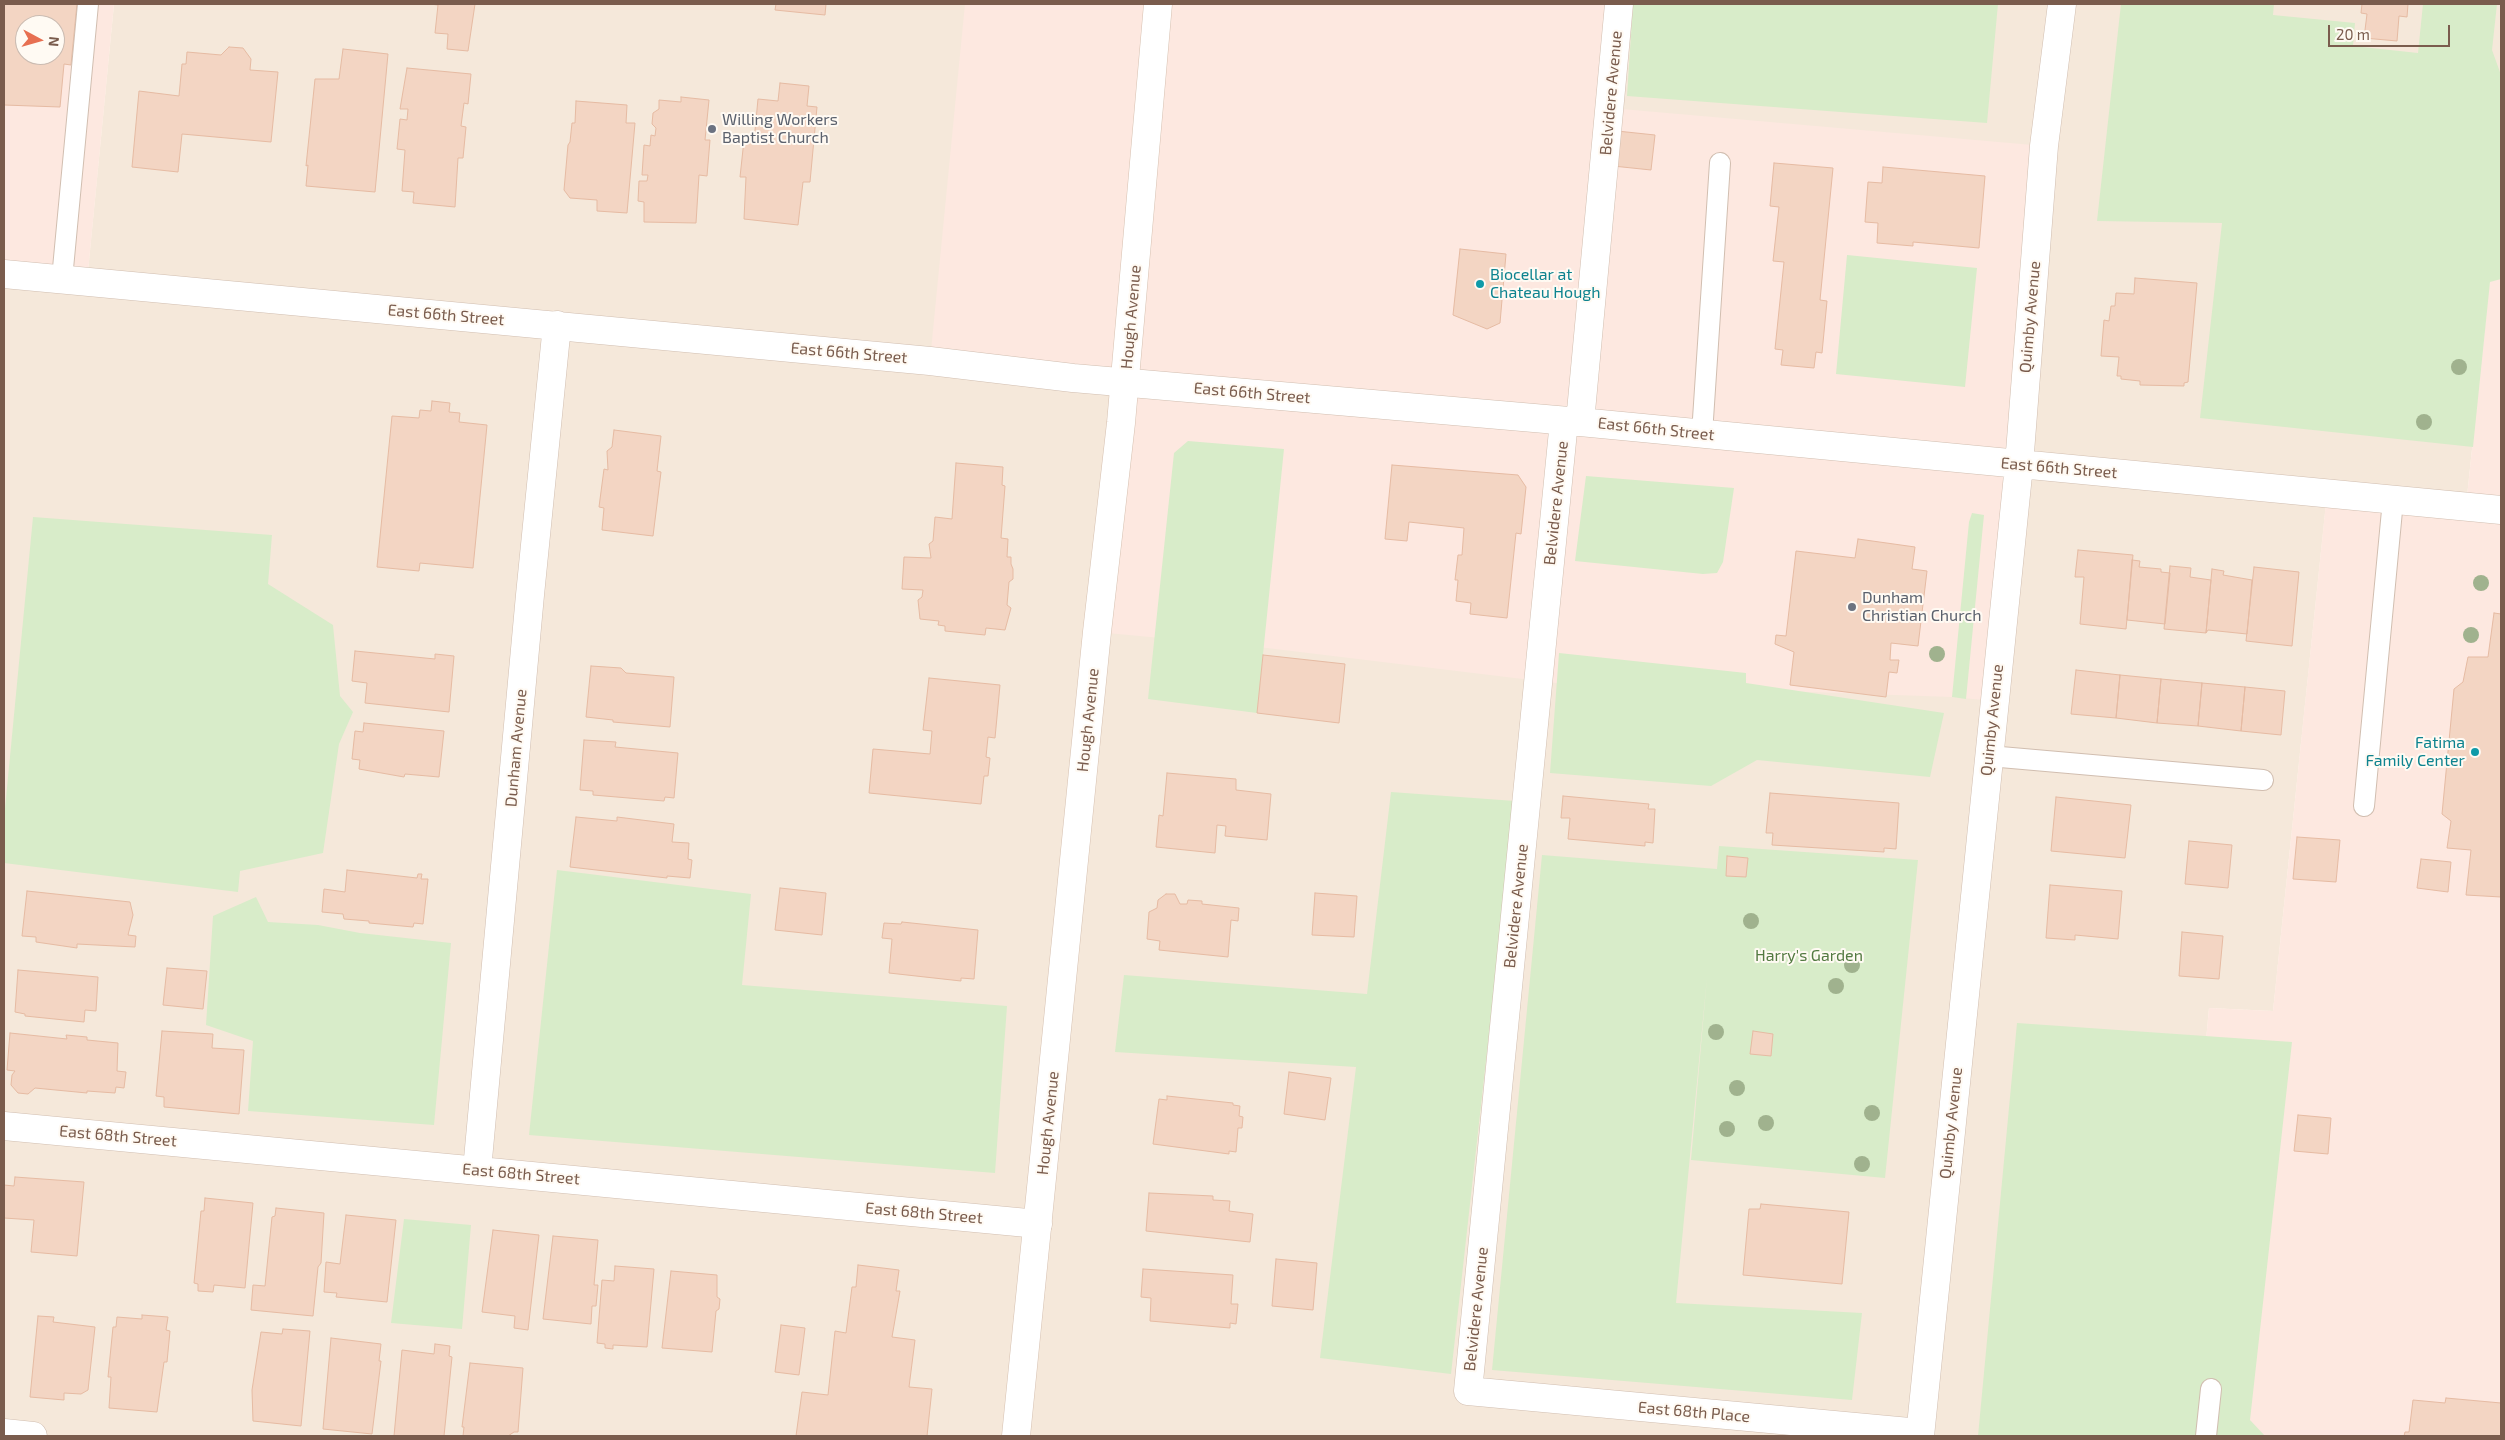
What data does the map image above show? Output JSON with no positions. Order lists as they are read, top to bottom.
{
  "streets": {
    "street": [
      "Belvidere Avenue",
      "East 66th Street",
      "Hough Avenue",
      "Quimby Avenue",
      "Dunham Avenue",
      "East 68th Street",
      "East 68th Place"
    ]
  },
  "crossings": [
    ["Belvidere Avenue", "East 66th Street"],
    ["Belvidere Avenue", "East 68th Place"],
    ["East 66th Street", "Hough Avenue"],
    ["East 66th Street", "Quimby Avenue"],
    ["East 66th Street", "Dunham Avenue"],
    ["Hough Avenue", "East 68th Street"],
    ["Quimby Avenue", "East 68th Place"],
    ["Dunham Avenue", "East 68th Street"]
  ],
  "parks": ["Harry's Garden"],
  "places": [
    "Willing Workers Baptist Church",
    "Biocellar at Chateau Hough",
    "Dunham Christian Church",
    "Fatima Family Center"
  ],
  "scale_bar": "20 m",
  "north": "right"
}
